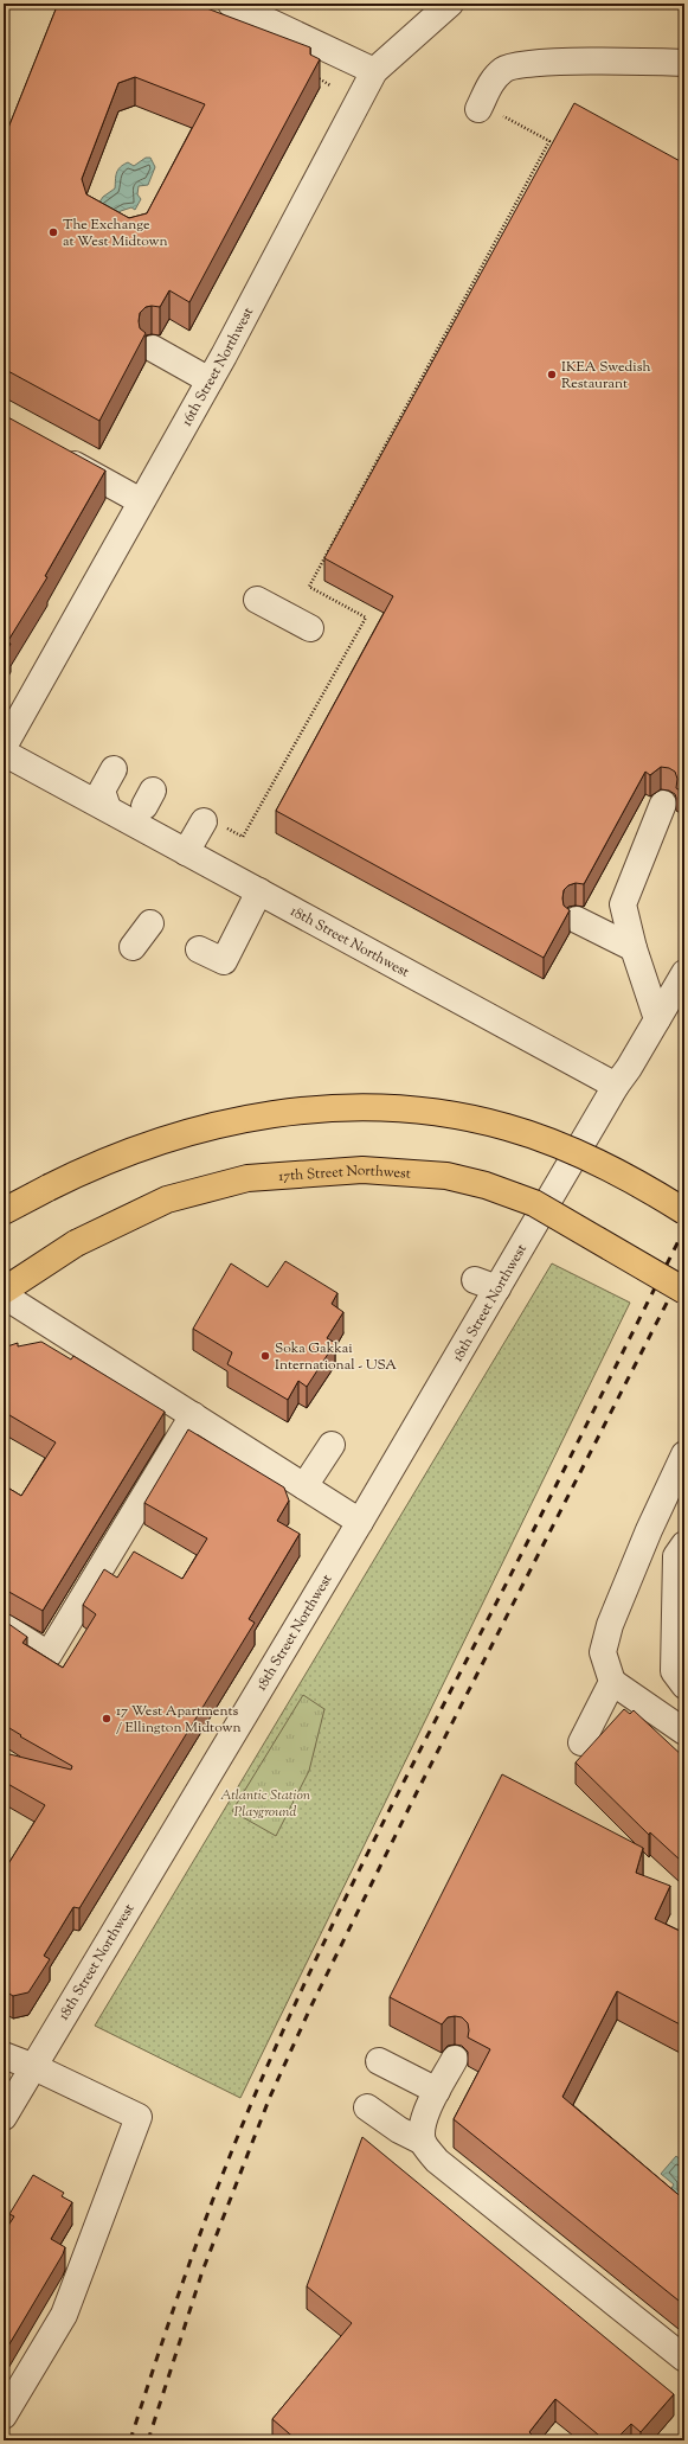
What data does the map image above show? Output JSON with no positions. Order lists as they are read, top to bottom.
{
  "streets": {
    "main road": ["17th Street Northwest"],
    "street": ["16th Street Northwest", "18th Street Northwest"]
  },
  "parks": ["Atlantic Station Playground"],
  "places": [
    "The Exchange at West Midtown",
    "IKEA Swedish Restaurant",
    "Soka Gakkai International - USA",
    "17 West Apartments / Ellington Midtown"
  ]
}
